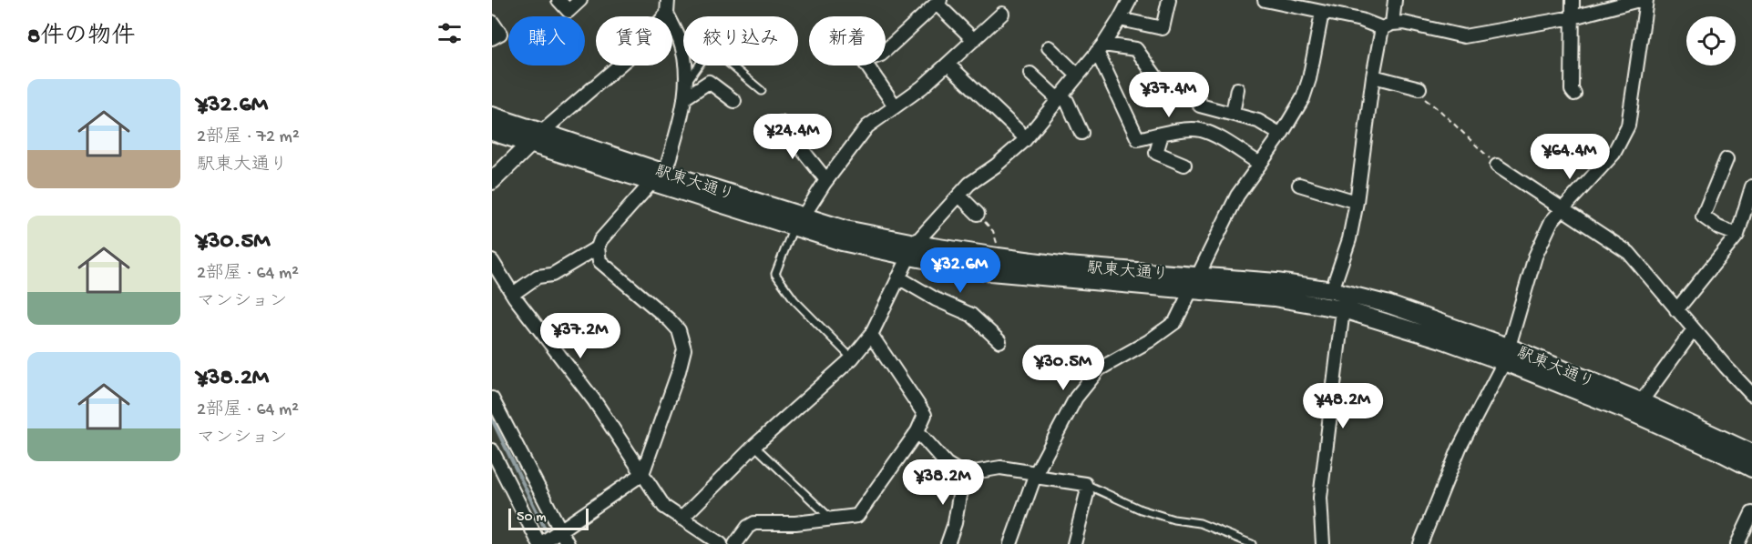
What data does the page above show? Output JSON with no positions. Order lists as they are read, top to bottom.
{
  "streets": {
    "street": ["駅東大通り"]
  },
  "scale_bar": "50 m",
  "page": {
    "heading": "8件の物件",
    "chip": [
      "購入",
      "賃貸",
      "絞り込み",
      "新着"
    ],
    "list": [
      {
        "name": "¥32.6M",
        "note": "2部屋 · 72 m² · 駅東大通り"
      },
      {
        "name": "¥30.5M",
        "note": "2部屋 · 64 m² · マンション"
      },
      {
        "name": "¥38.2M",
        "note": "2部屋 · 64 m² · マンション"
      }
    ],
    "price": [
      "¥37.4M",
      "¥24.4M",
      "¥64.4M",
      "¥32.6M",
      "¥37.2M",
      "¥30.5M",
      "¥48.2M",
      "¥38.2M"
    ],
    "scale": "50 m"
  }
}
